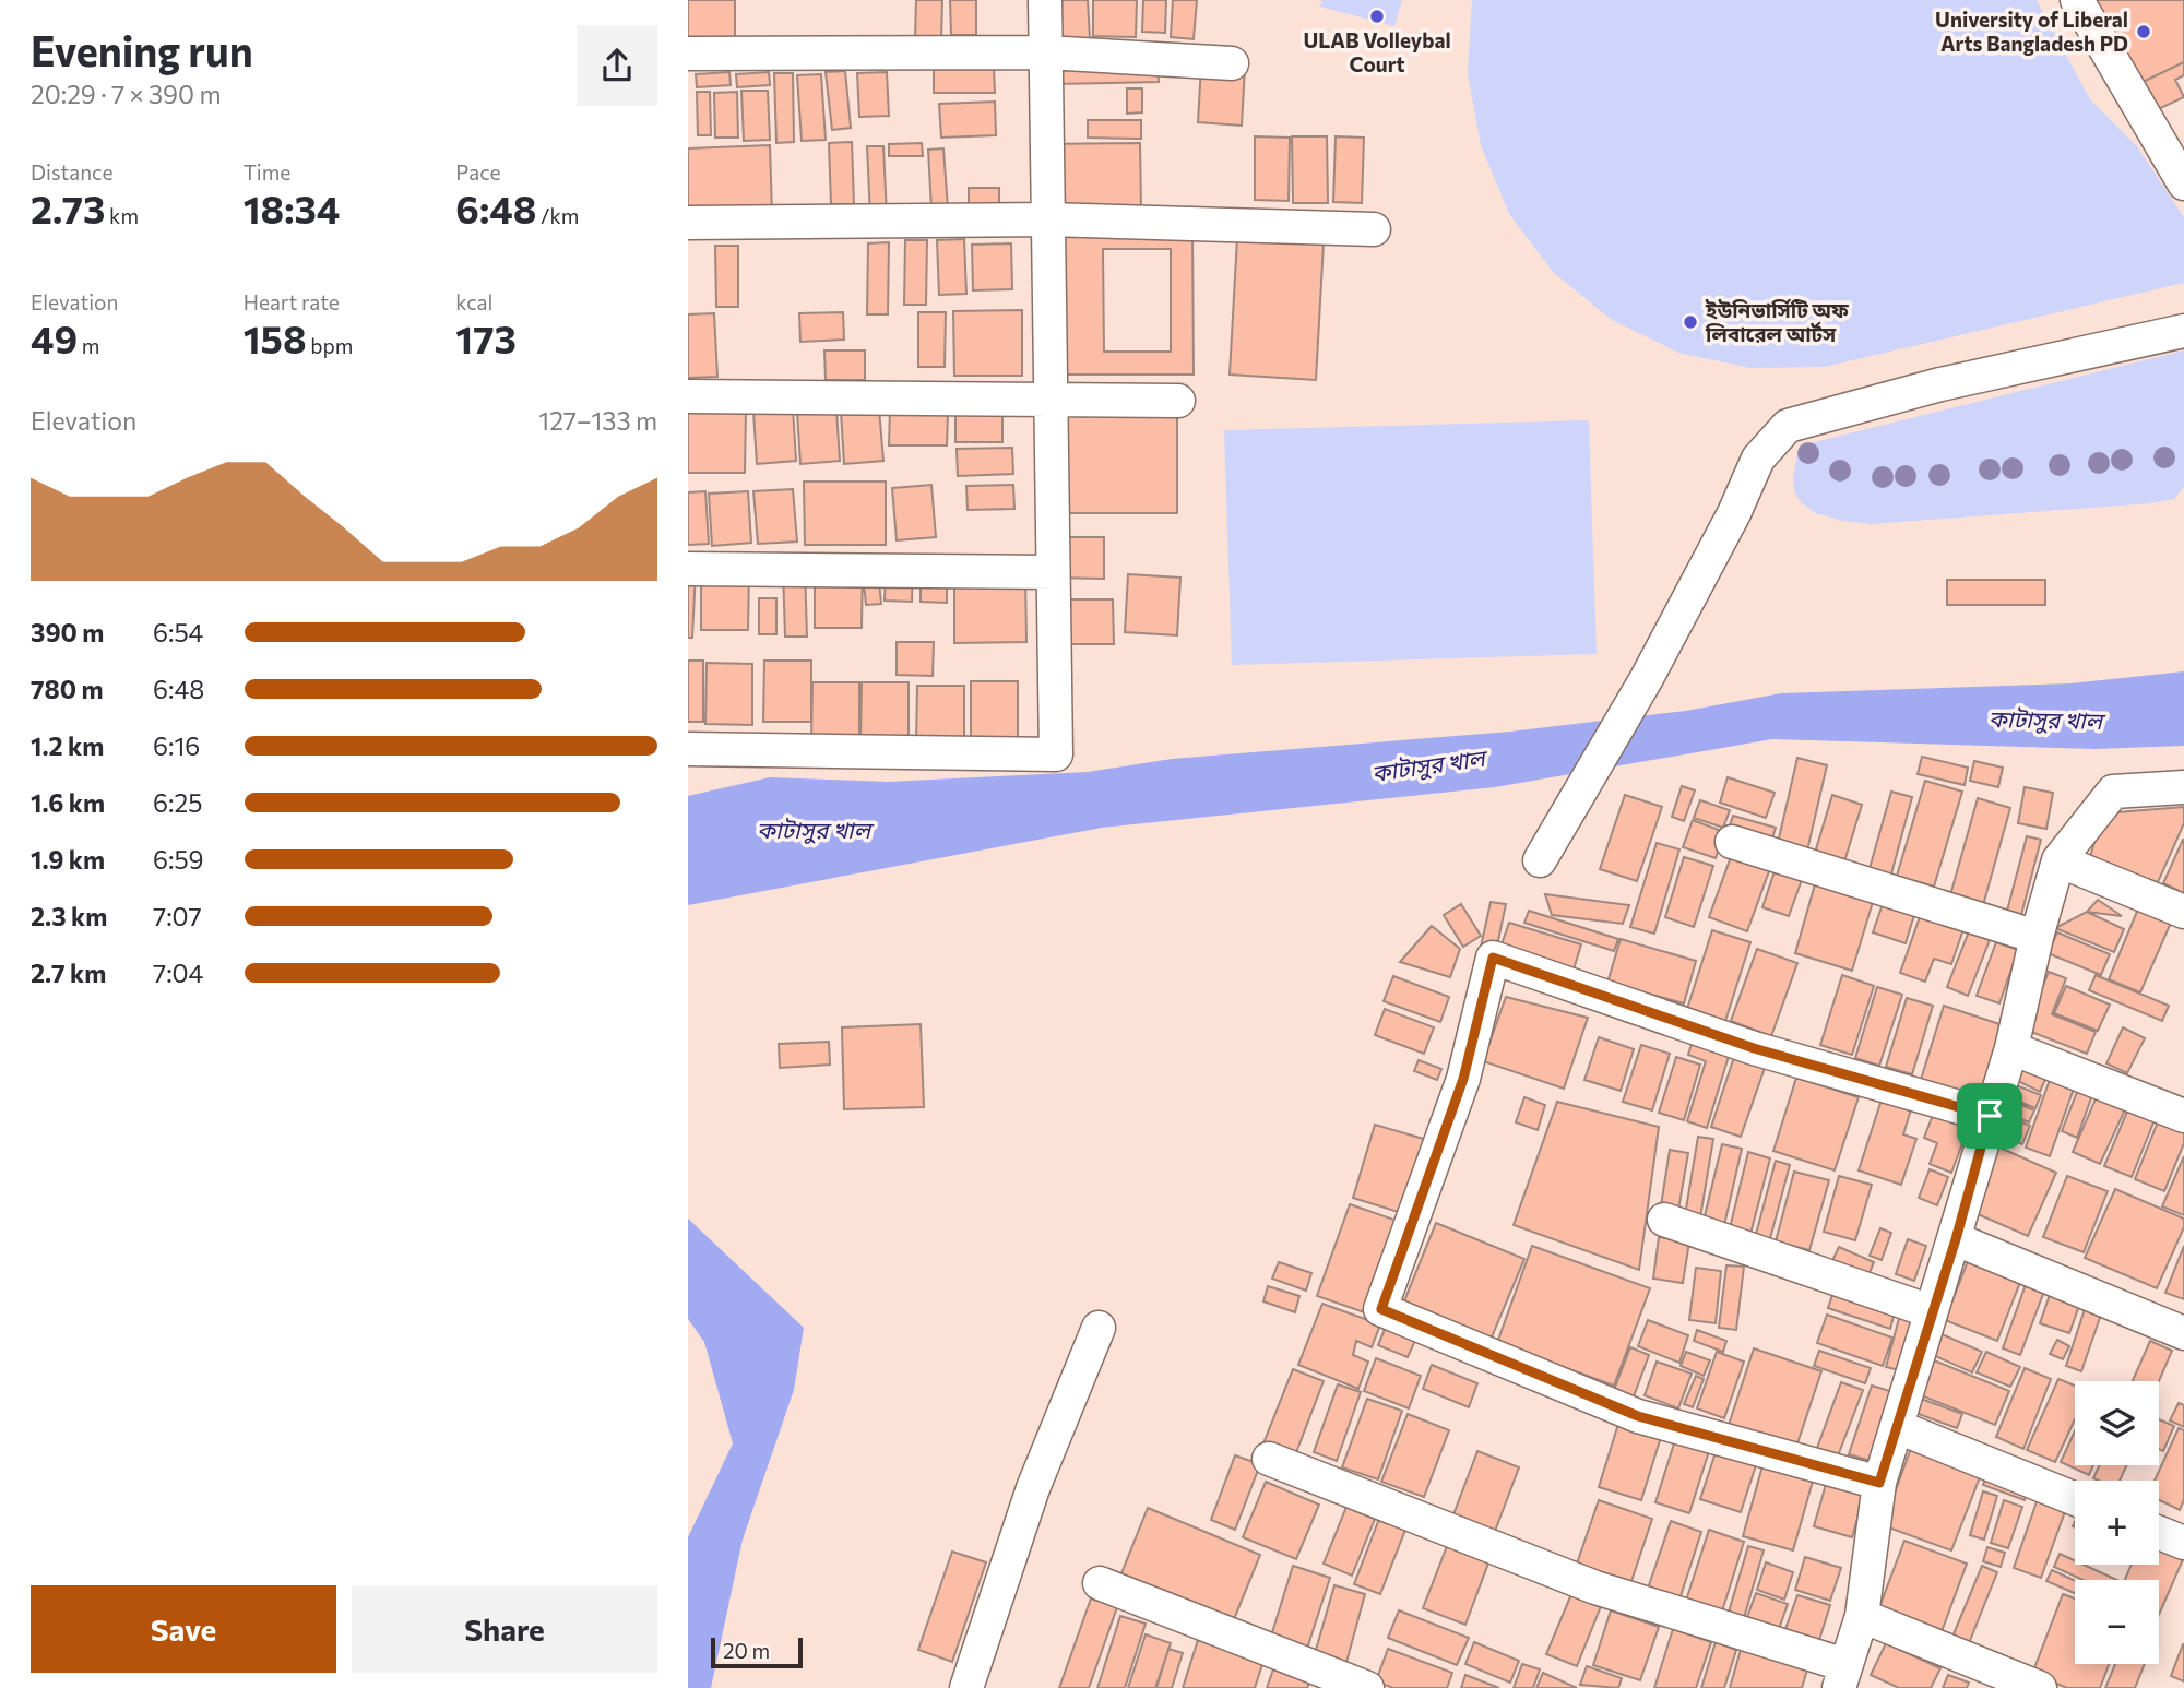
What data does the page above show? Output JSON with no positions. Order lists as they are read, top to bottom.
{
  "water": ["কাটাসুর খাল"],
  "places": ["ULAB Volleybal Court", "University of Liberal Arts Bangladesh PD", "ইউনিভার্সিটি অফ লিবারেল আর্টস"],
  "scale_bar": "20 m",
  "page": {
    "heading": ["Evening run", "20:29 · 7 × 390 m"],
    "stats": [
      ["Distance", "2.73 km"],
      ["Time", "18:34"],
      ["Pace", "6:48 /km"],
      ["Elevation", "49 m"],
      ["Heart rate", "158 bpm"],
      ["kcal", "173"]
    ],
    "chart": ["Elevation", "127–133 m"],
    "list": [
      {
        "name": "390 m",
        "note": "6:54"
      },
      {
        "name": "780 m",
        "note": "6:48"
      },
      {
        "name": "1.2 km",
        "note": "6:16"
      },
      {
        "name": "1.6 km",
        "note": "6:25"
      },
      {
        "name": "1.9 km",
        "note": "6:59"
      },
      {
        "name": "2.3 km",
        "note": "7:07"
      },
      {
        "name": "2.7 km",
        "note": "7:04"
      }
    ],
    "map_buttons": ["+", "−"],
    "buttons": ["Save", "Share"],
    "scale": "20 m"
  }
}
